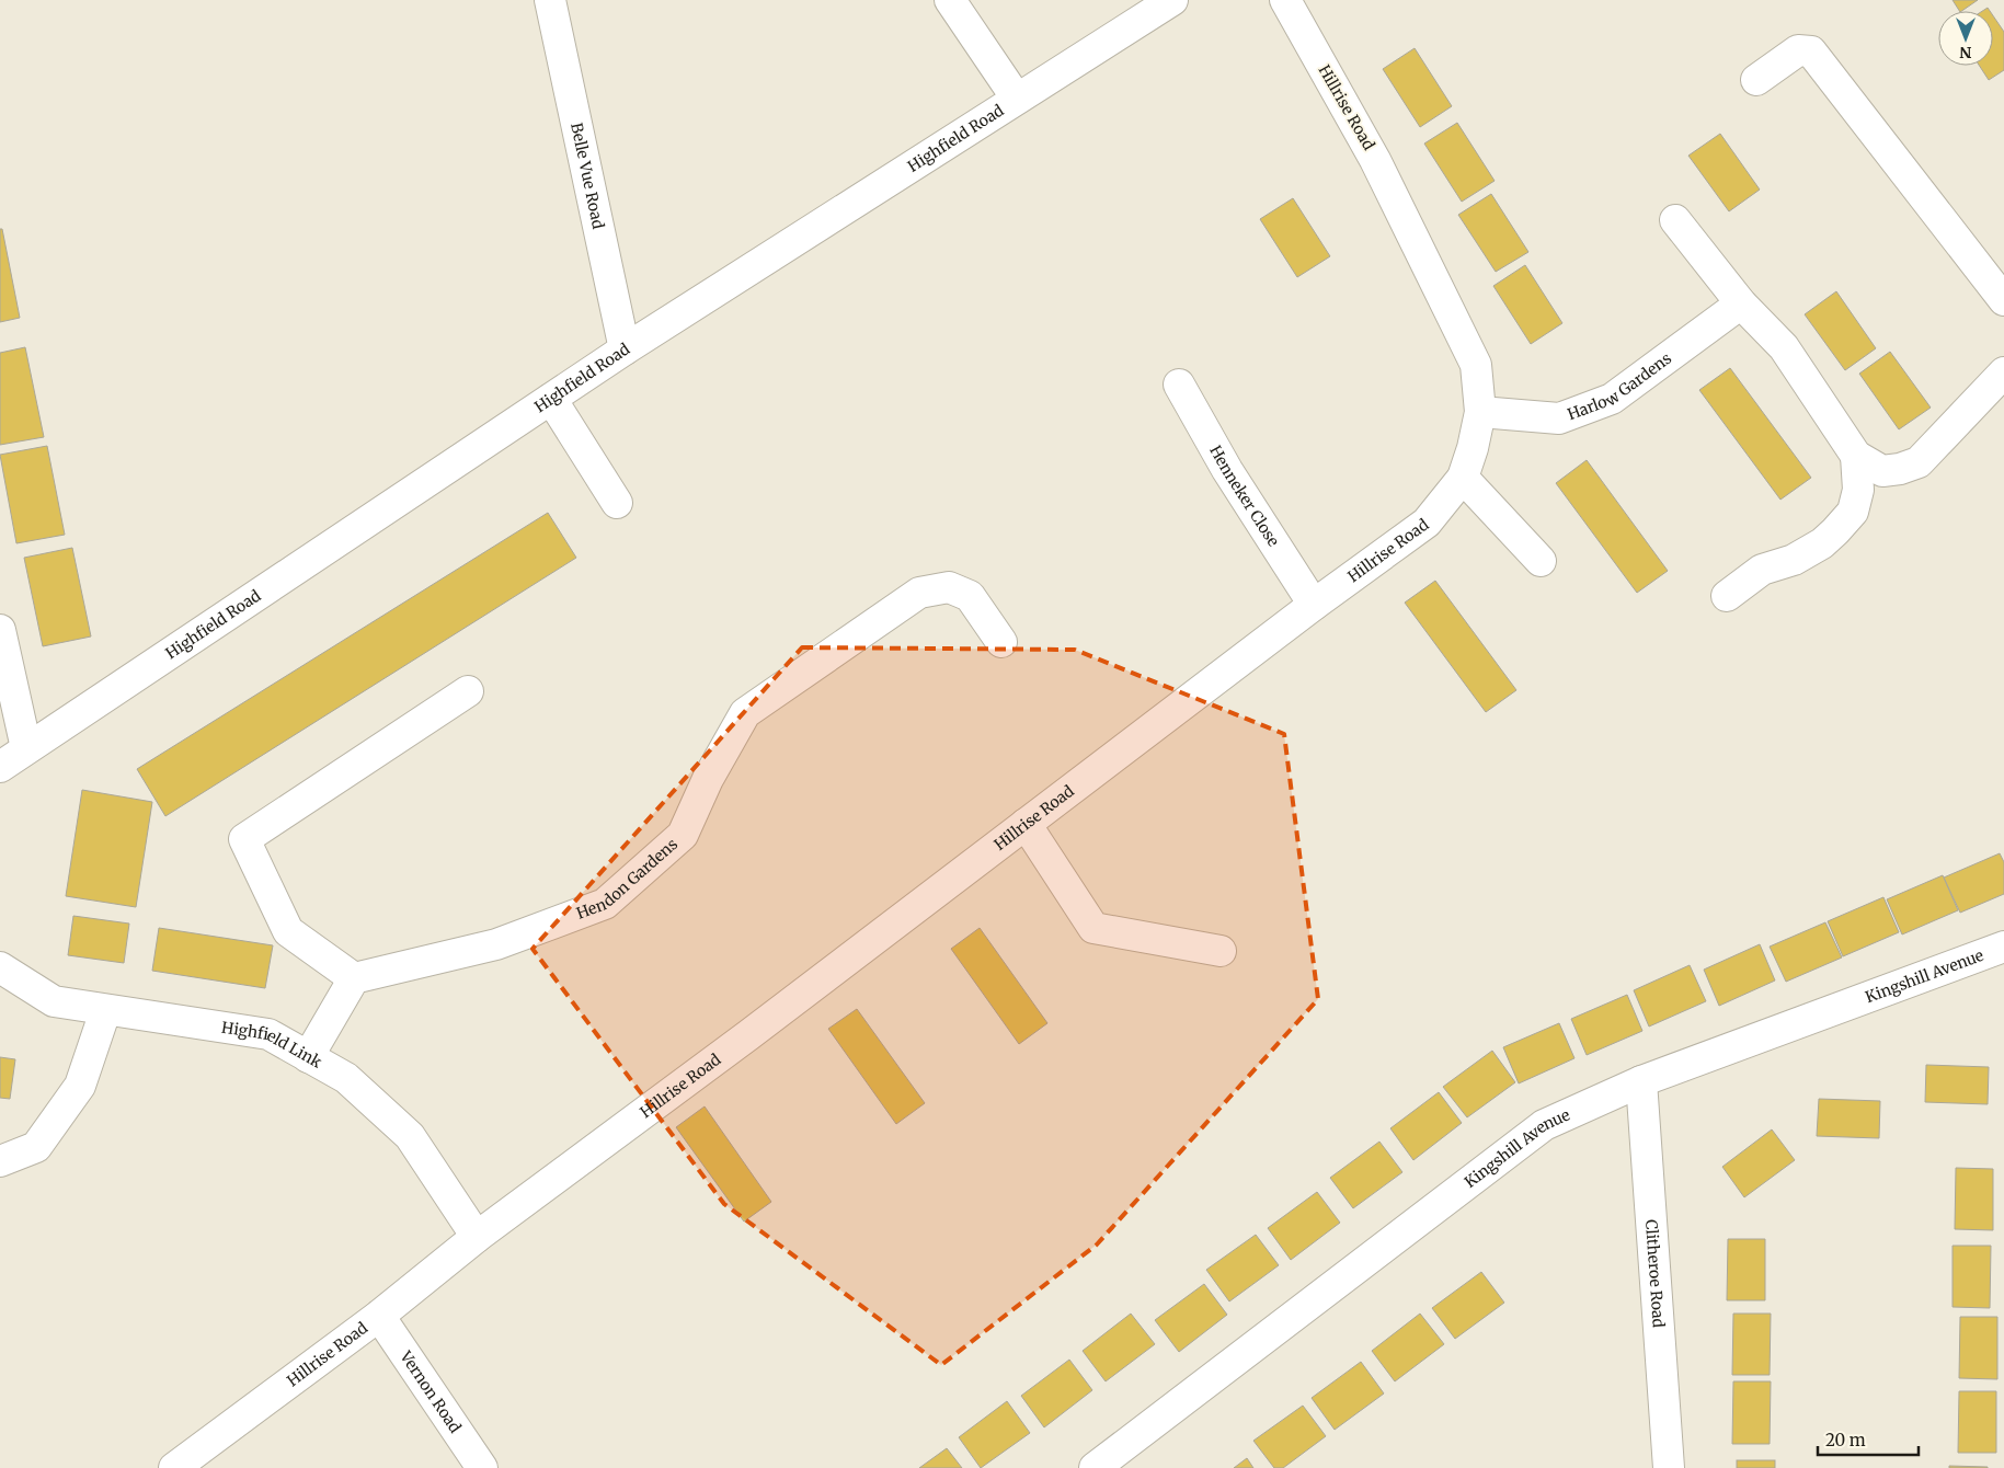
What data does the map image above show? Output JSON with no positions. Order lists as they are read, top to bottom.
{
  "streets": {
    "street": [
      "Hillrise Road",
      "Highfield Road",
      "Belle Vue Road",
      "Harlow Gardens",
      "Henneker Close",
      "Hendon Gardens",
      "Kingshill Avenue",
      "Highfield Link",
      "Clitheroe Road",
      "Vernon Road"
    ]
  },
  "crossings": [
    ["Hillrise Road", "Harlow Gardens"],
    ["Hillrise Road", "Henneker Close"],
    ["Hillrise Road", "Highfield Link"],
    ["Hillrise Road", "Vernon Road"],
    ["Highfield Road", "Belle Vue Road"],
    ["Kingshill Avenue", "Clitheroe Road"]
  ],
  "scale_bar": "20 m",
  "north": "bottom"
}
